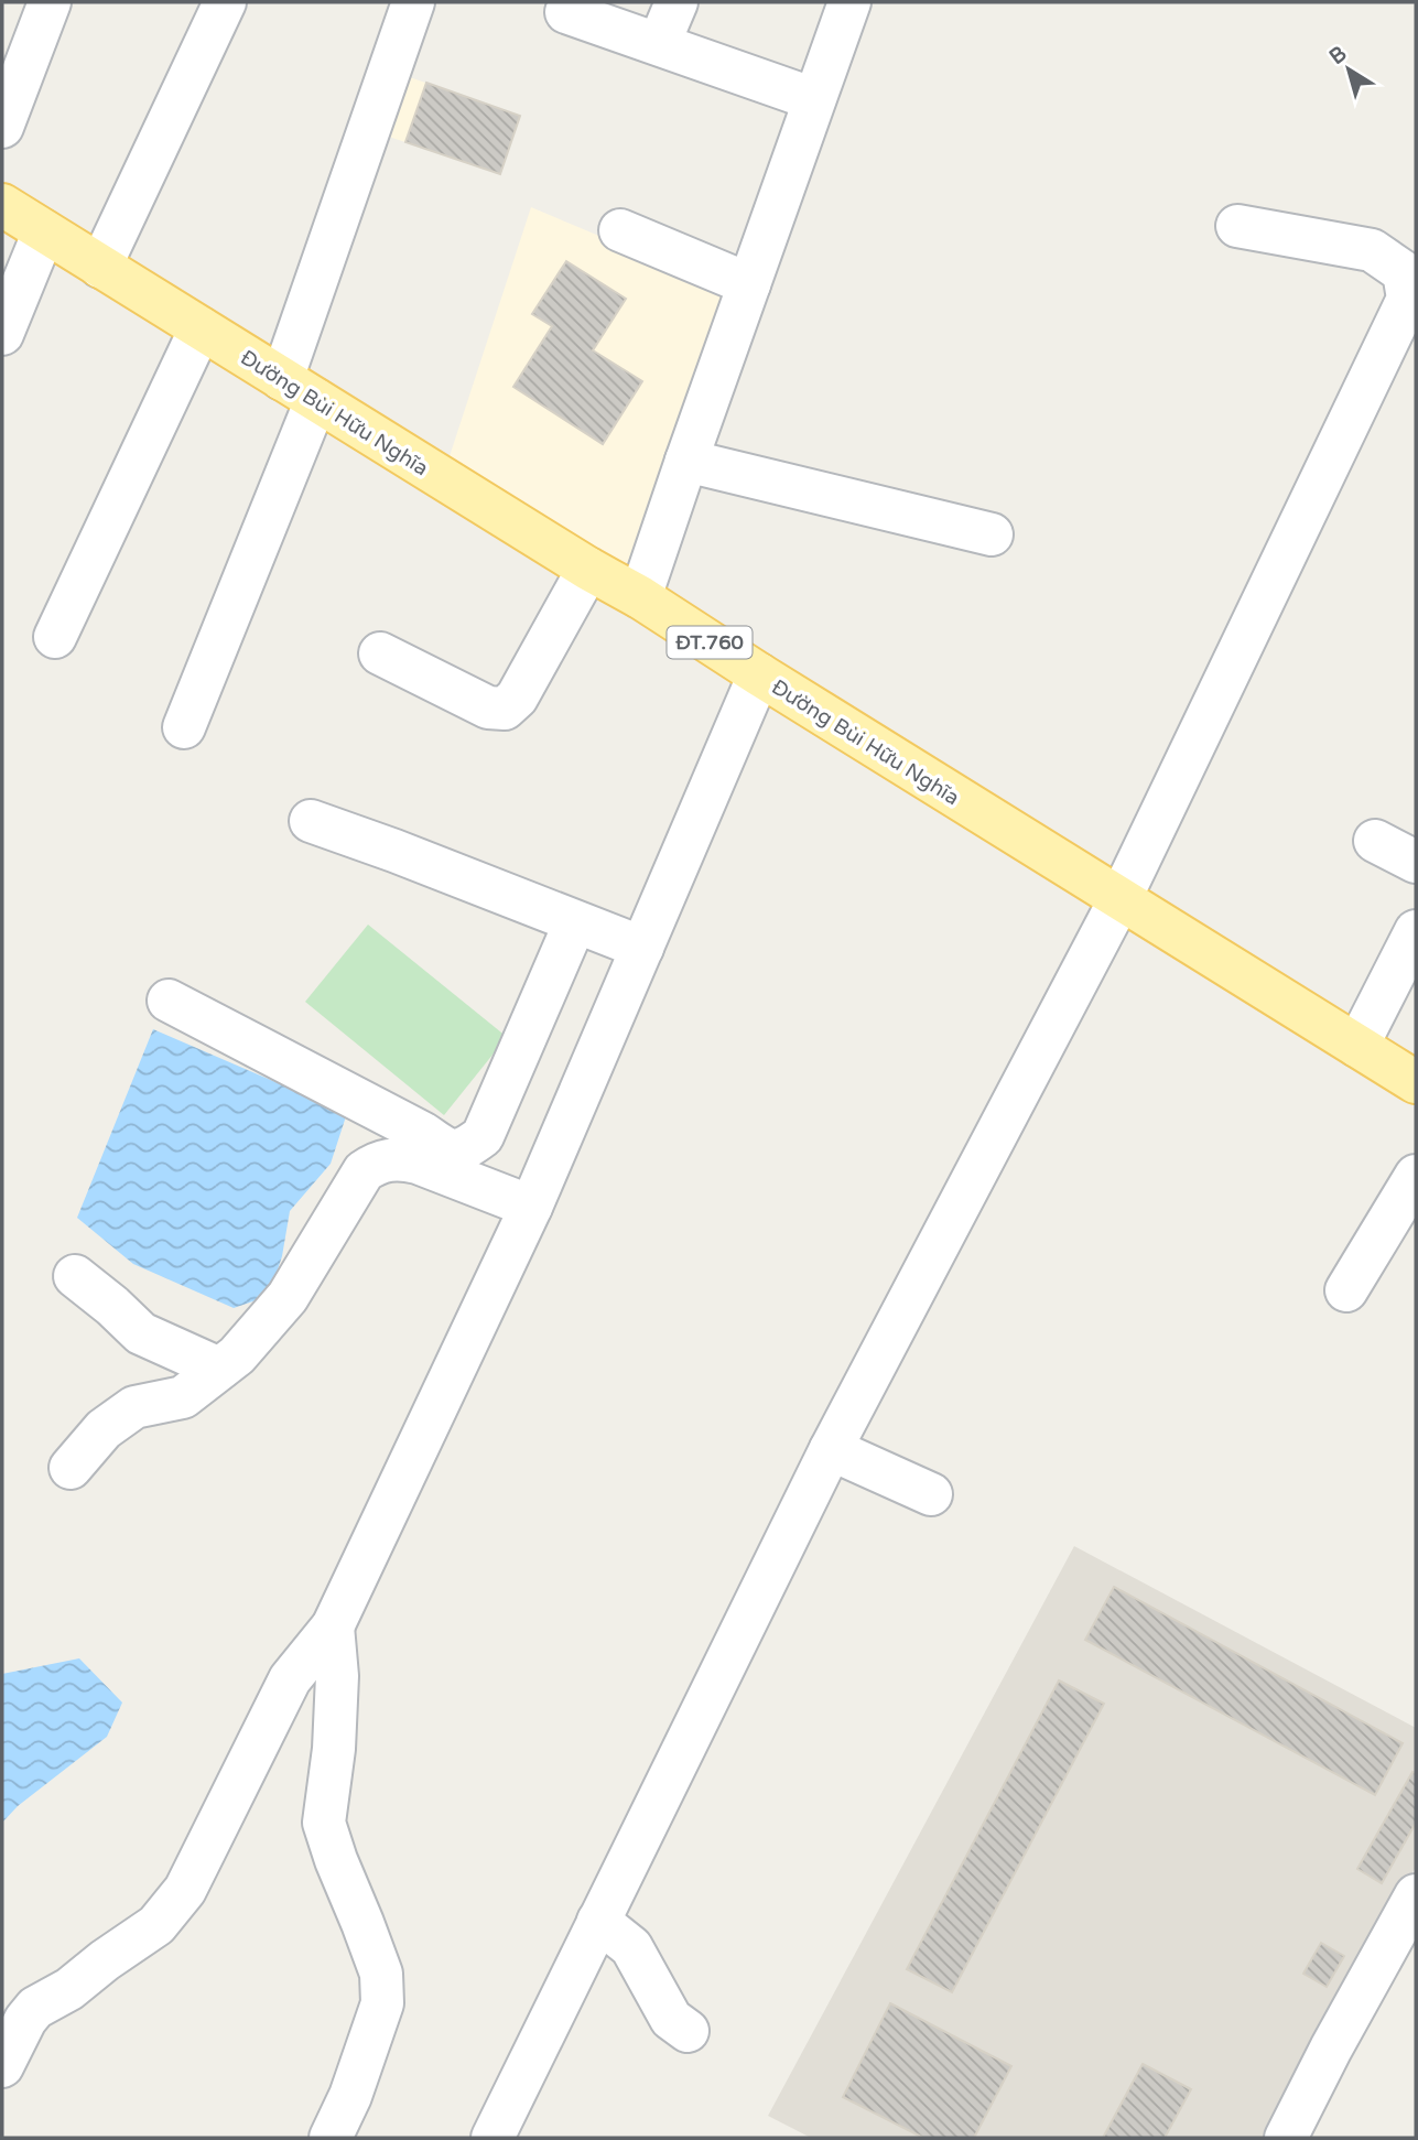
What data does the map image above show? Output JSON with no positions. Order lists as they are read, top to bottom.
{
  "streets": {
    "main road": ["Đường Bùi Hữu Nghĩa", "ĐT.760"]
  },
  "north": "top left"
}
